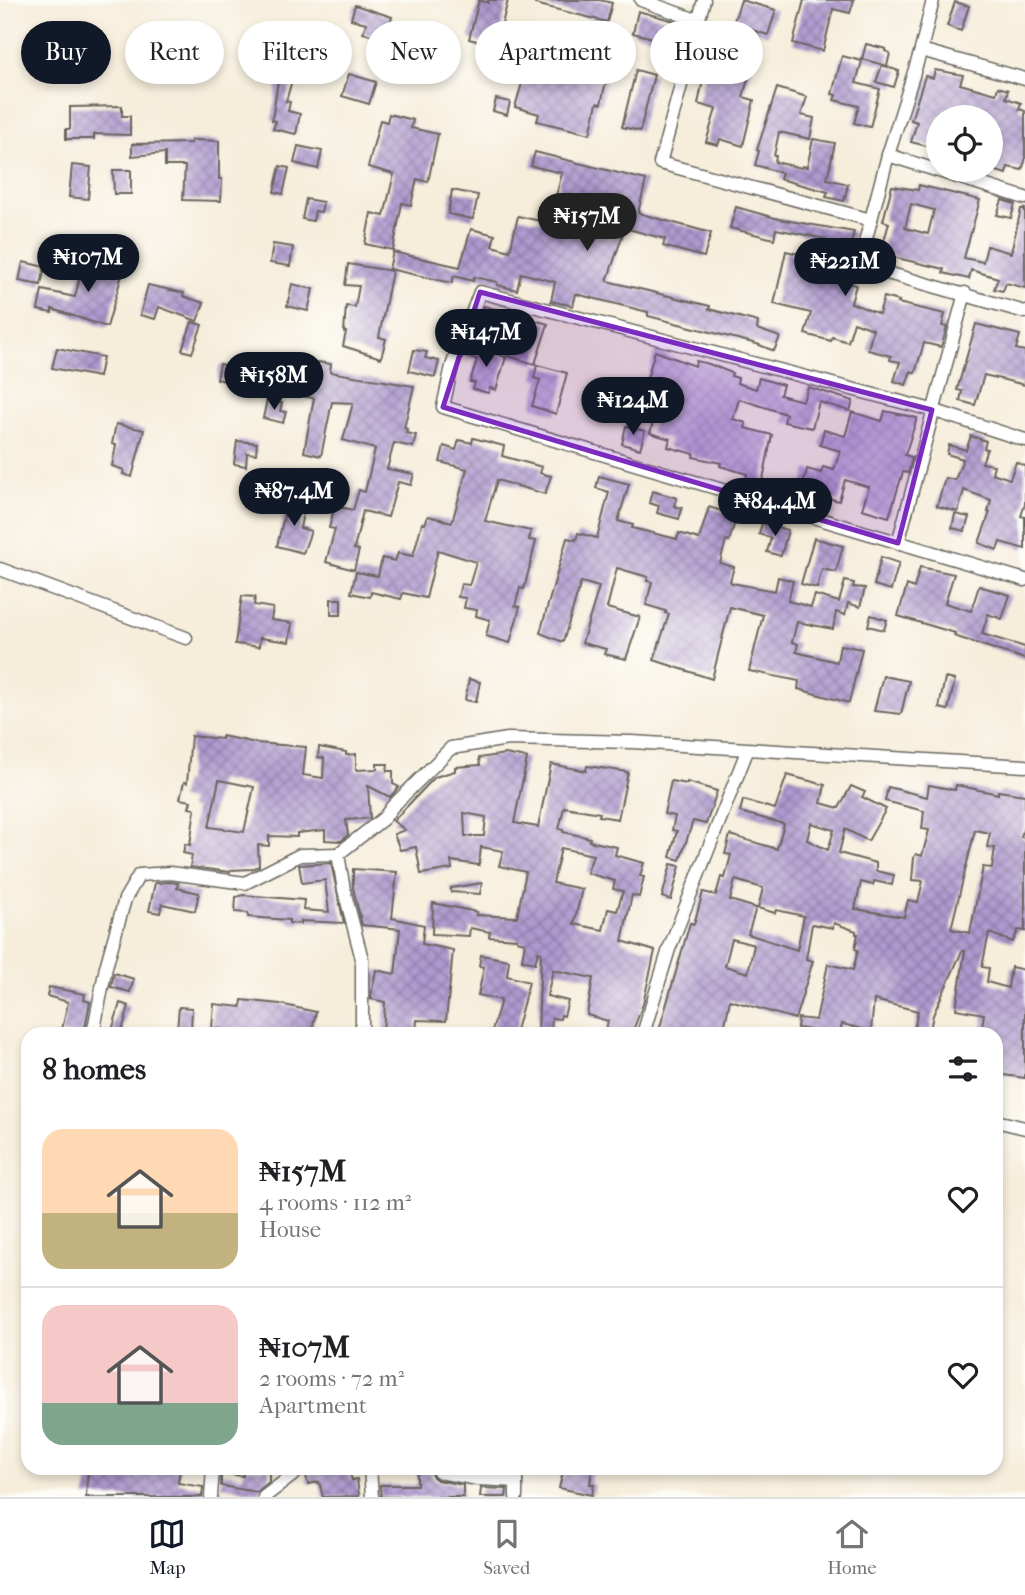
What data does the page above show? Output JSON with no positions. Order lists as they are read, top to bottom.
{
  "page": {
    "chip": [
      "Buy",
      "Rent",
      "Filters",
      "New",
      "Apartment",
      "House"
    ],
    "price": [
      "₦157M",
      "₦107M",
      "₦221M",
      "₦147M",
      "₦158M",
      "₦124M",
      "₦87.4M",
      "₦84.4M"
    ],
    "heading": "8 homes",
    "list": [
      {
        "name": "₦157M",
        "note": "4 rooms · 112 m² · House"
      },
      {
        "name": "₦107M",
        "note": "2 rooms · 72 m² · Apartment"
      }
    ],
    "tabs": ["Map", "Saved", "Home"]
  }
}
